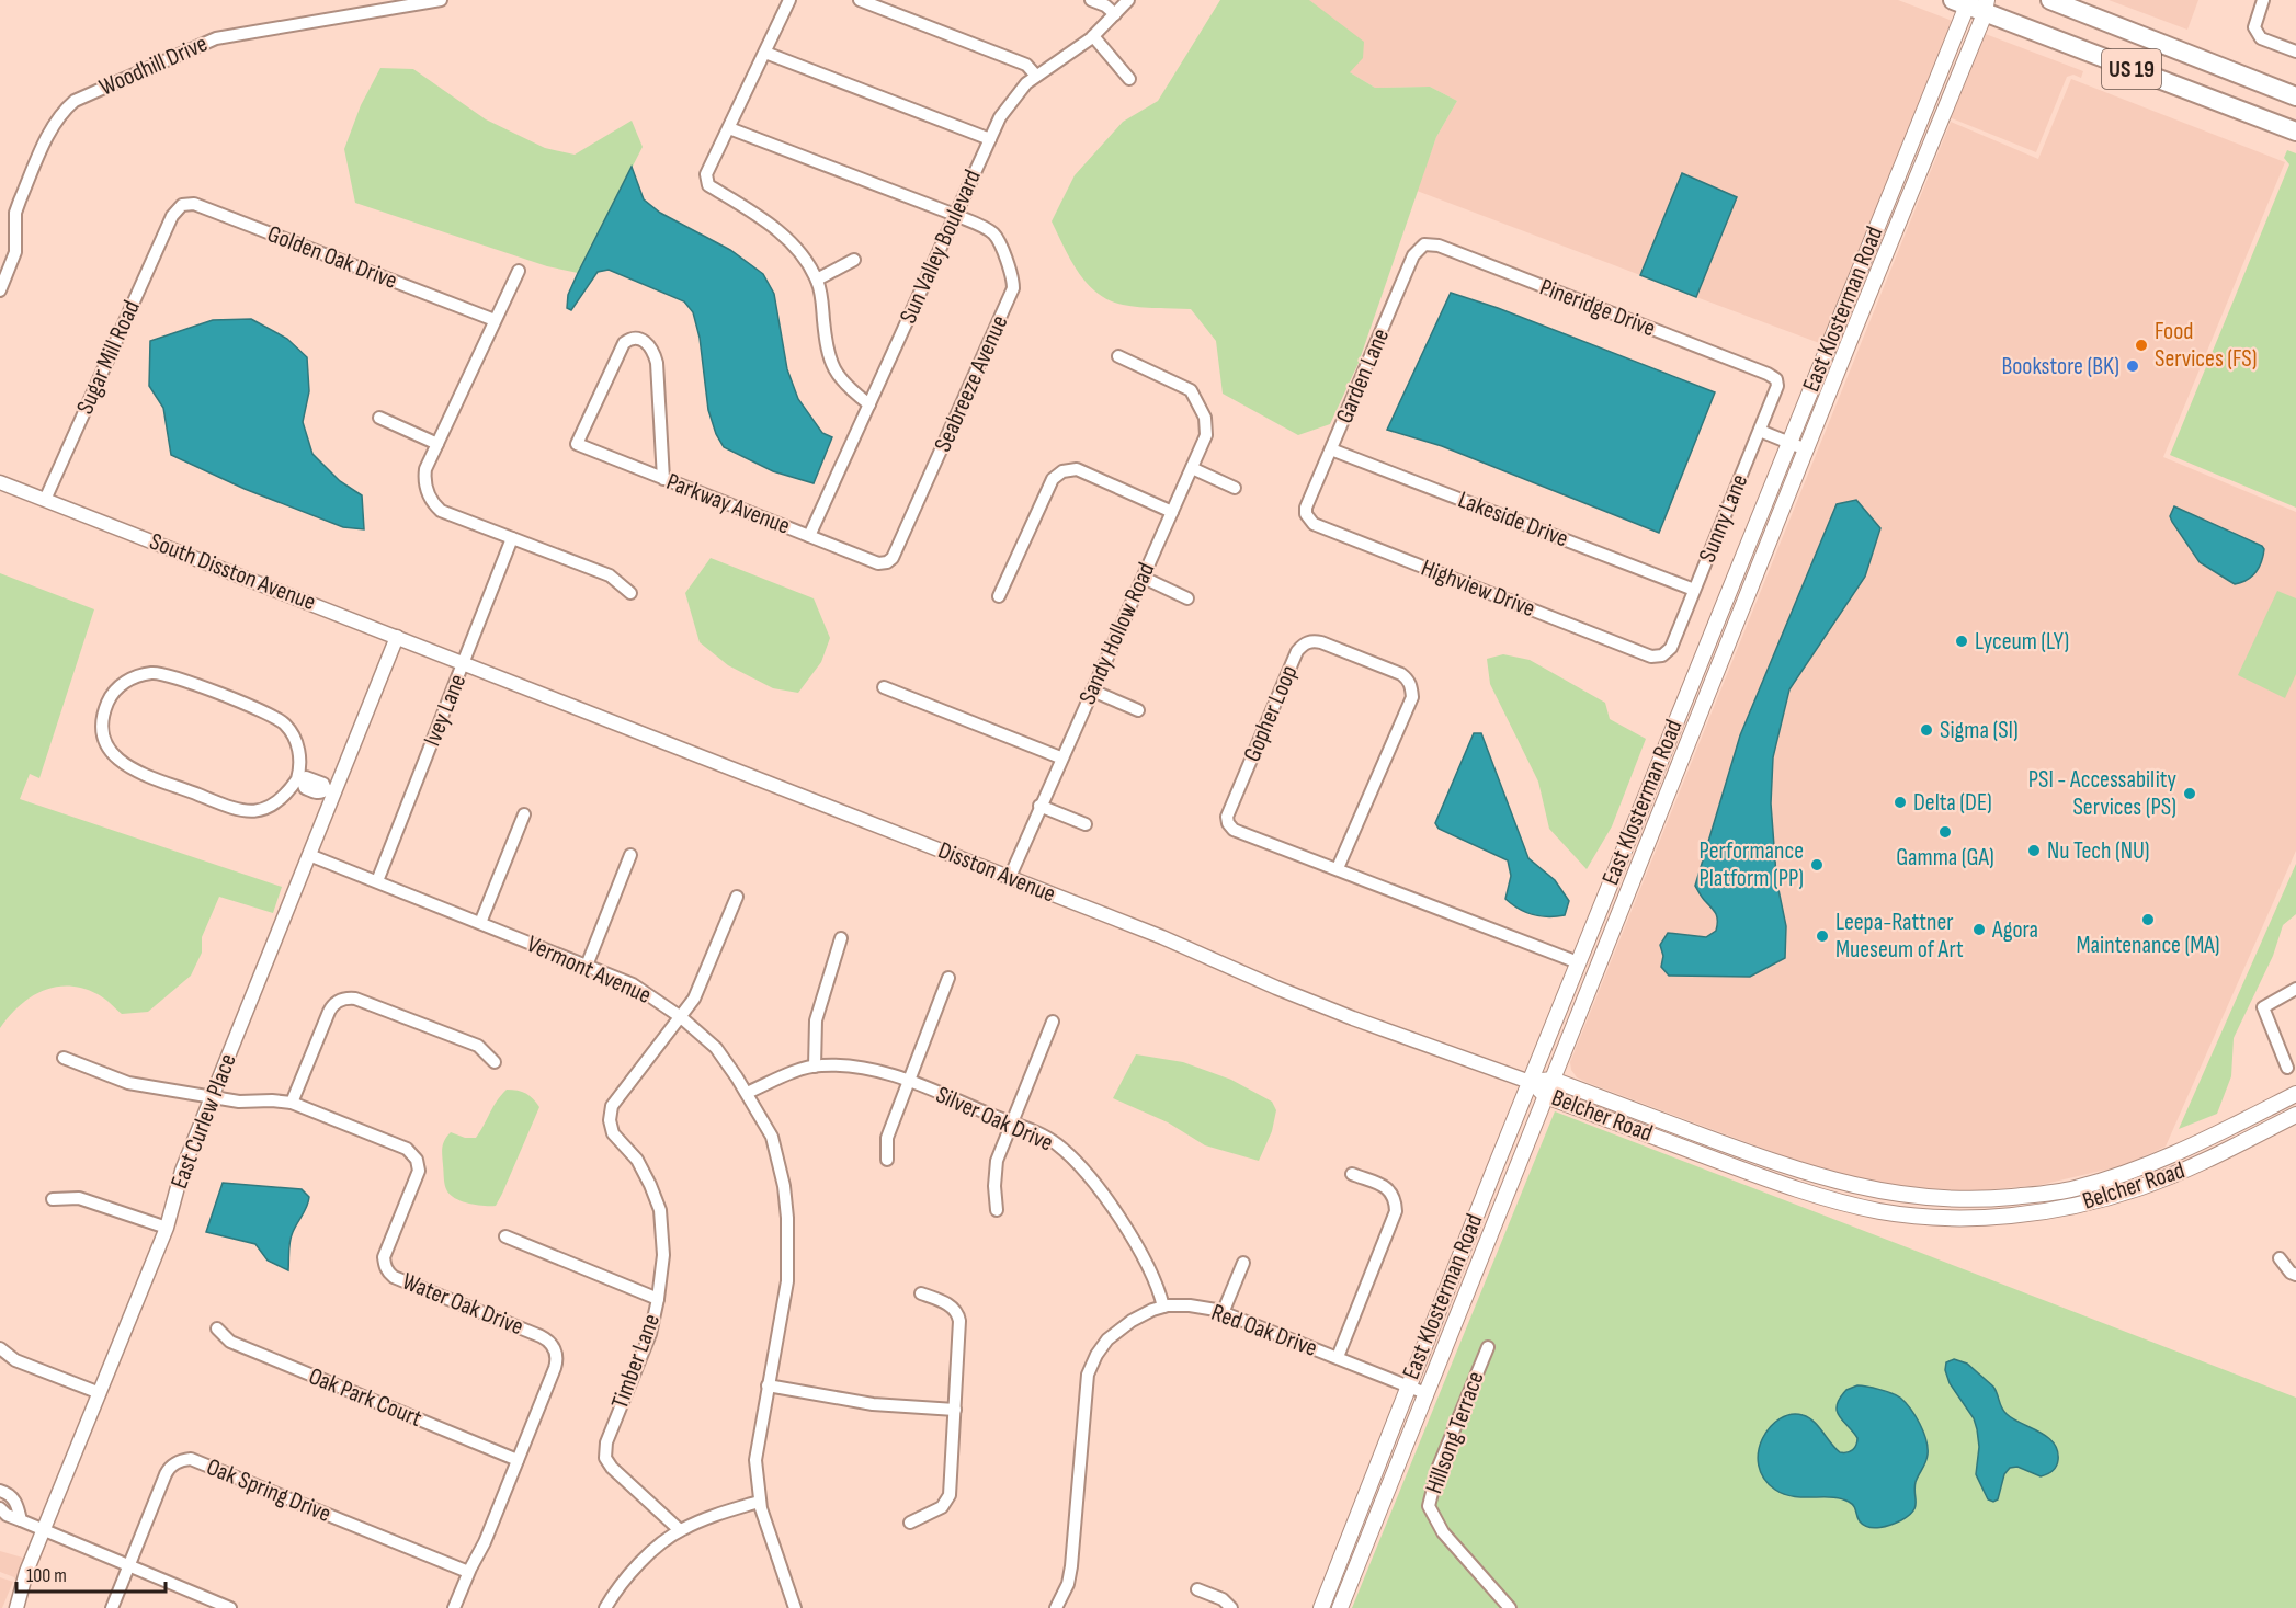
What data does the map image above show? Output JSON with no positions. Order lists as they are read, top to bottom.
{
  "streets": {
    "highway": ["US 19"],
    "main road": ["East Klosterman Road", "Belcher Road"],
    "street": [
      "Woodhill Drive",
      "Sun Valley Boulevard",
      "Golden Oak Drive",
      "Pineridge Drive",
      "Sugar Mill Road",
      "Garden Lane",
      "Seabreeze Avenue",
      "Parkway Avenue",
      "Sunny Lane",
      "Lakeside Drive",
      "South Disston Avenue",
      "Highview Drive",
      "Sandy Hollow Road",
      "Ivey Lane",
      "Gopher Loop",
      "Disston Avenue",
      "Vermont Avenue",
      "Silver Oak Drive",
      "East Curlew Place",
      "Water Oak Drive",
      "Red Oak Drive",
      "Timber Lane",
      "Oak Park Court",
      "Hillsong Terrace",
      "Oak Spring Drive"
    ]
  },
  "crossings": [
    ["US 19", "East Klosterman Road"],
    ["Sun Valley Boulevard", "Seabreeze Avenue"],
    ["Sun Valley Boulevard", "Parkway Avenue"],
    ["Golden Oak Drive", "Sugar Mill Road"],
    ["Pineridge Drive", "Garden Lane"],
    ["Pineridge Drive", "Sunny Lane"],
    ["East Klosterman Road", "Gopher Loop"],
    ["East Klosterman Road", "Disston Avenue"],
    ["East Klosterman Road", "Belcher Road"],
    ["East Klosterman Road", "Red Oak Drive"],
    ["Sugar Mill Road", "South Disston Avenue"],
    ["Garden Lane", "Lakeside Drive"],
    ["Garden Lane", "Highview Drive"],
    ["Seabreeze Avenue", "Parkway Avenue"],
    ["Sunny Lane", "Lakeside Drive"],
    ["Sunny Lane", "Highview Drive"],
    ["South Disston Avenue", "Ivey Lane"],
    ["South Disston Avenue", "Disston Avenue"],
    ["South Disston Avenue", "East Curlew Place"],
    ["Sandy Hollow Road", "Disston Avenue"],
    ["Ivey Lane", "Disston Avenue"],
    ["Ivey Lane", "Vermont Avenue"],
    ["Disston Avenue", "Belcher Road"],
    ["Vermont Avenue", "Silver Oak Drive"],
    ["Vermont Avenue", "East Curlew Place"],
    ["Vermont Avenue", "Timber Lane"],
    ["Silver Oak Drive", "Red Oak Drive"],
    ["East Curlew Place", "Water Oak Drive"],
    ["Water Oak Drive", "Oak Park Court"]
  ],
  "places": [
    "Food Services (FS)",
    "Bookstore (BK)",
    "Lyceum (LY)",
    "Sigma (SI)",
    "PSI - Accessability Services (PS)",
    "Delta (DE)",
    "Gamma (GA)",
    "Nu Tech (NU)",
    "Performance Platform (PP)",
    "Maintenance (MA)",
    "Agora",
    "Leepa-Rattner Mueseum of Art"
  ],
  "scale_bar": "100 m"
}
